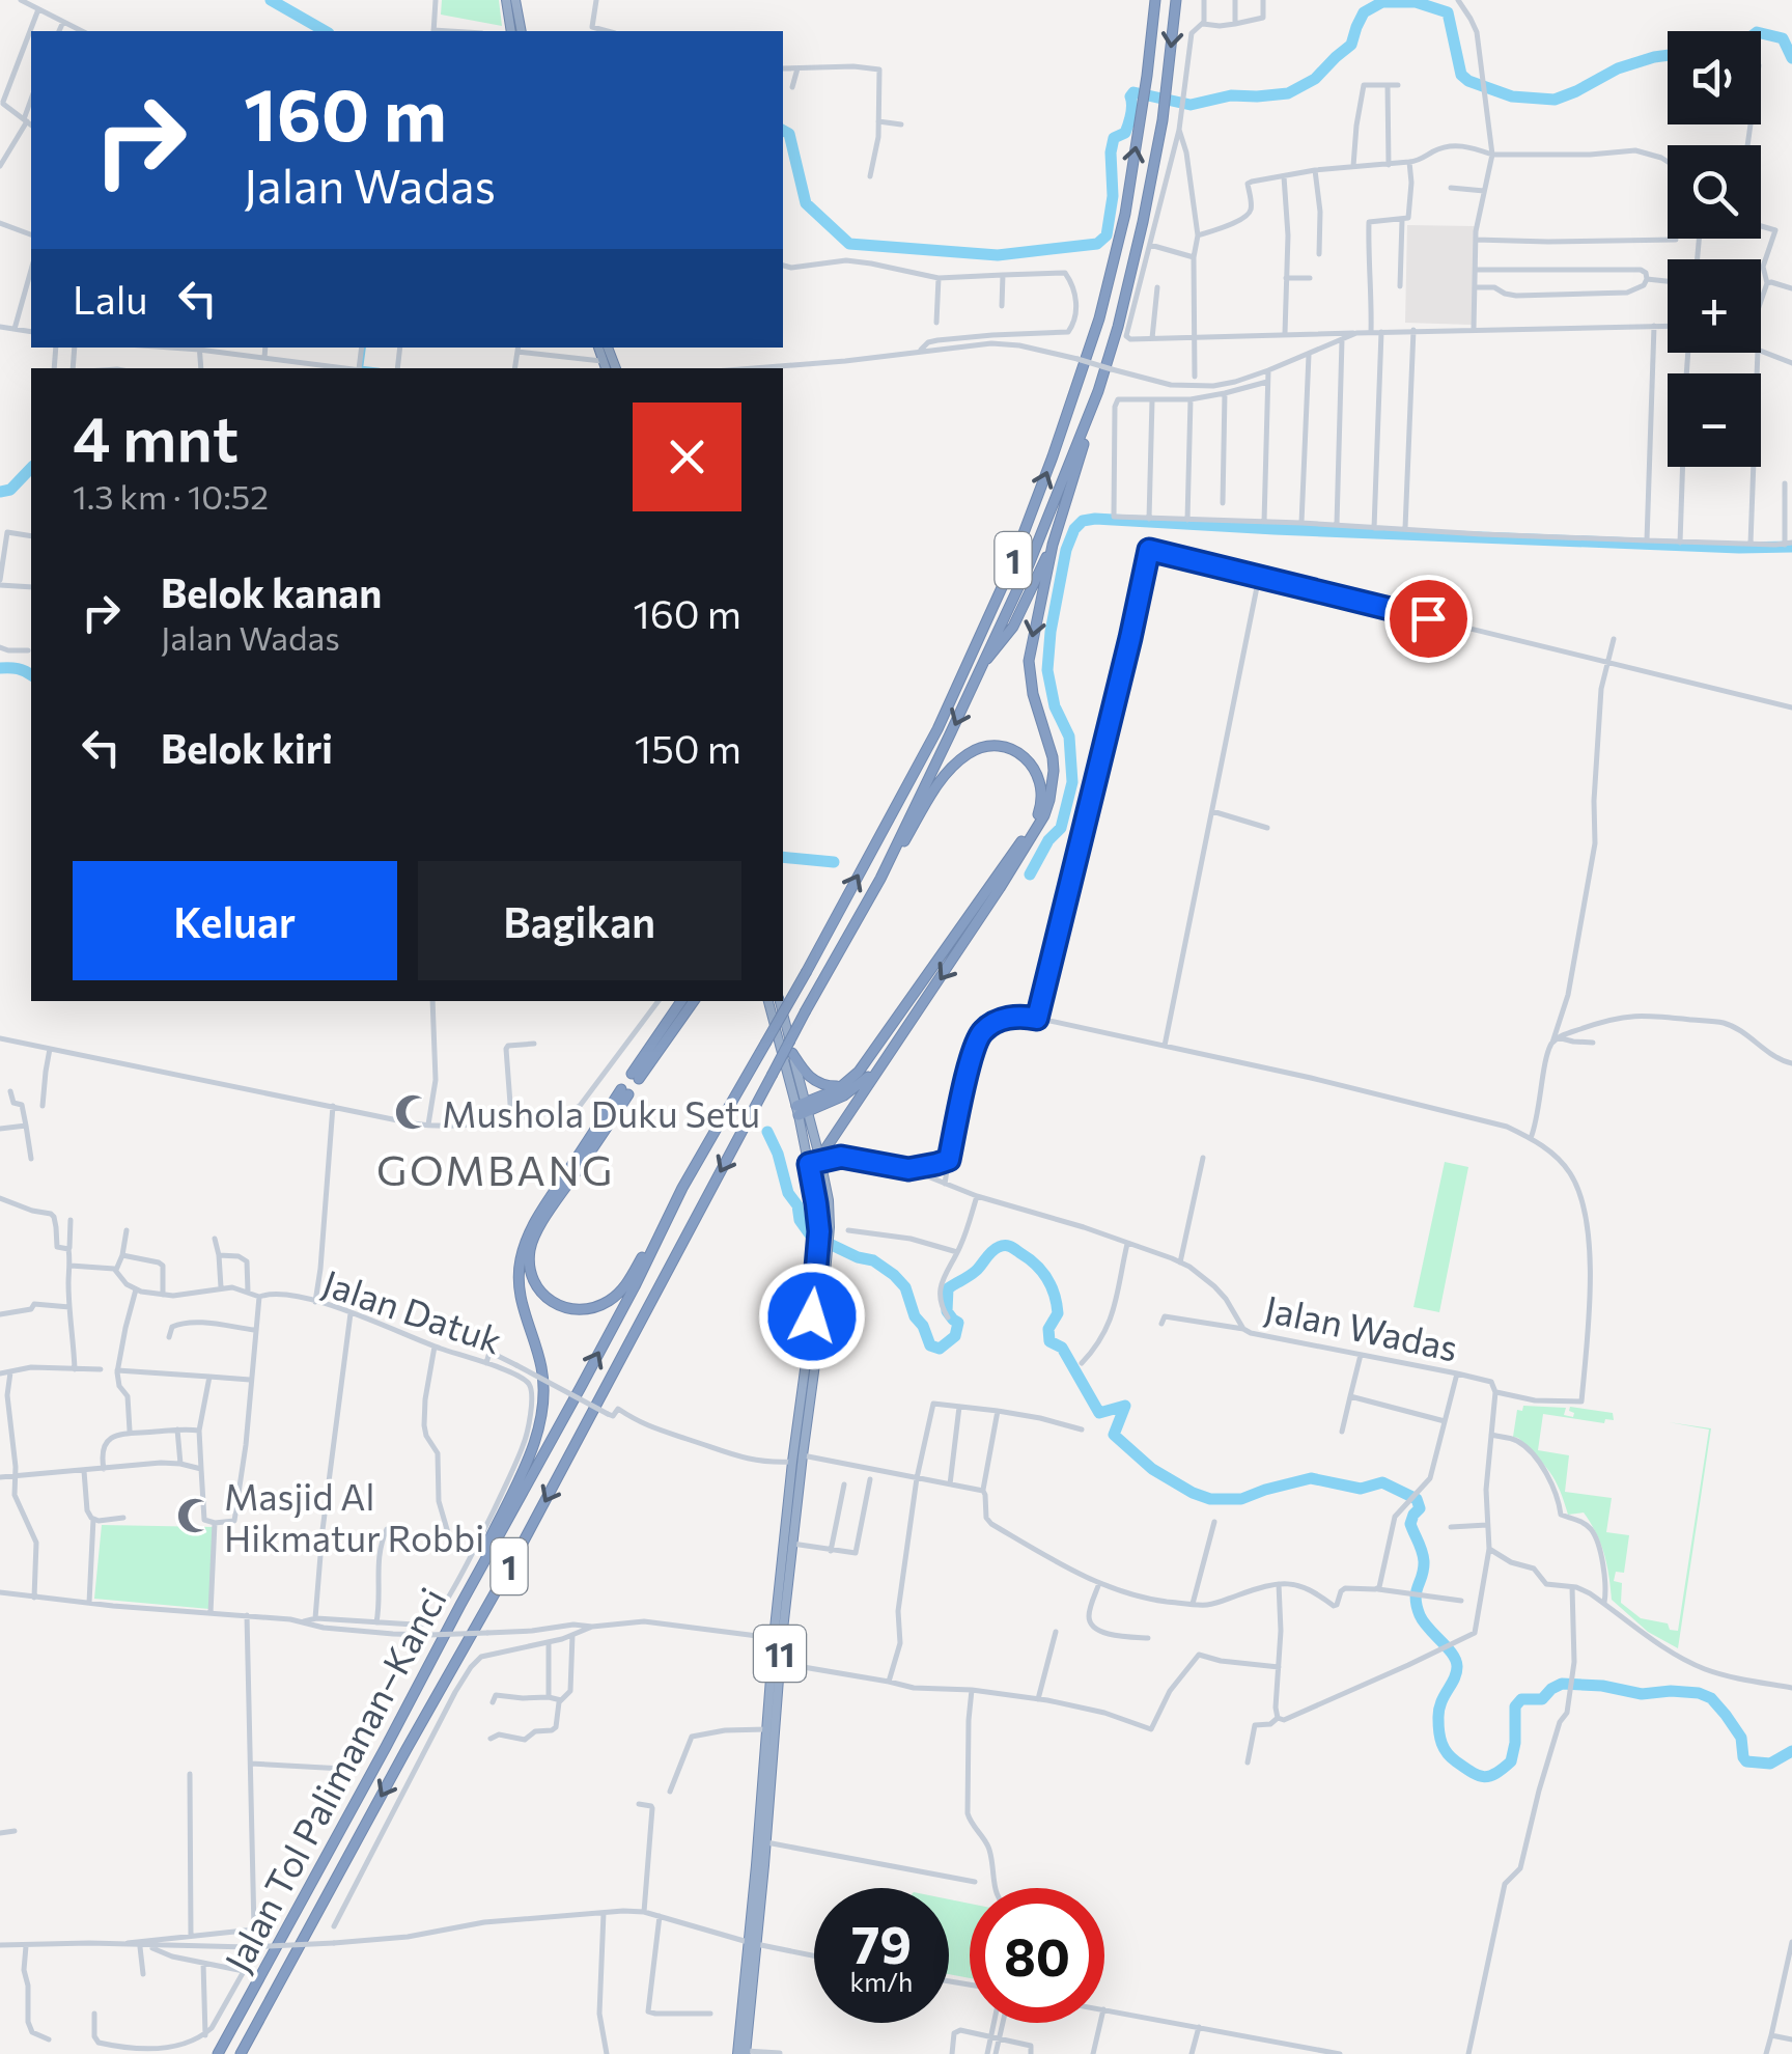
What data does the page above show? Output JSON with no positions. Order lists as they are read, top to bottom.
{
  "streets": {
    "highway": ["1", "11", "Jalan Tol Palimanan–Kanci"],
    "street": ["Jalan Datuk", "Jalan Wadas"]
  },
  "crossings": [
    ["Jalan Wadas", "11"]
  ],
  "districts": ["GOMBANG"],
  "places": {
    "mosque": ["Mushola Duku Setu", "Masjid Al Hikmatur Robbi"]
  },
  "page": {
    "map_buttons": ["+", "−"],
    "turn": ["160 m", "Jalan Wadas"],
    "then": "Lalu",
    "heading": ["4 mnt", "1.3 km · 10:52"],
    "list": [
      {
        "name": "Belok kanan",
        "note": "Jalan Wadas",
        "value": "160 m"
      },
      {
        "name": "Belok kiri",
        "value": "150 m"
      }
    ],
    "buttons": ["Keluar", "Bagikan"],
    "speed": "79 km/h",
    "limit": "80"
  }
}
